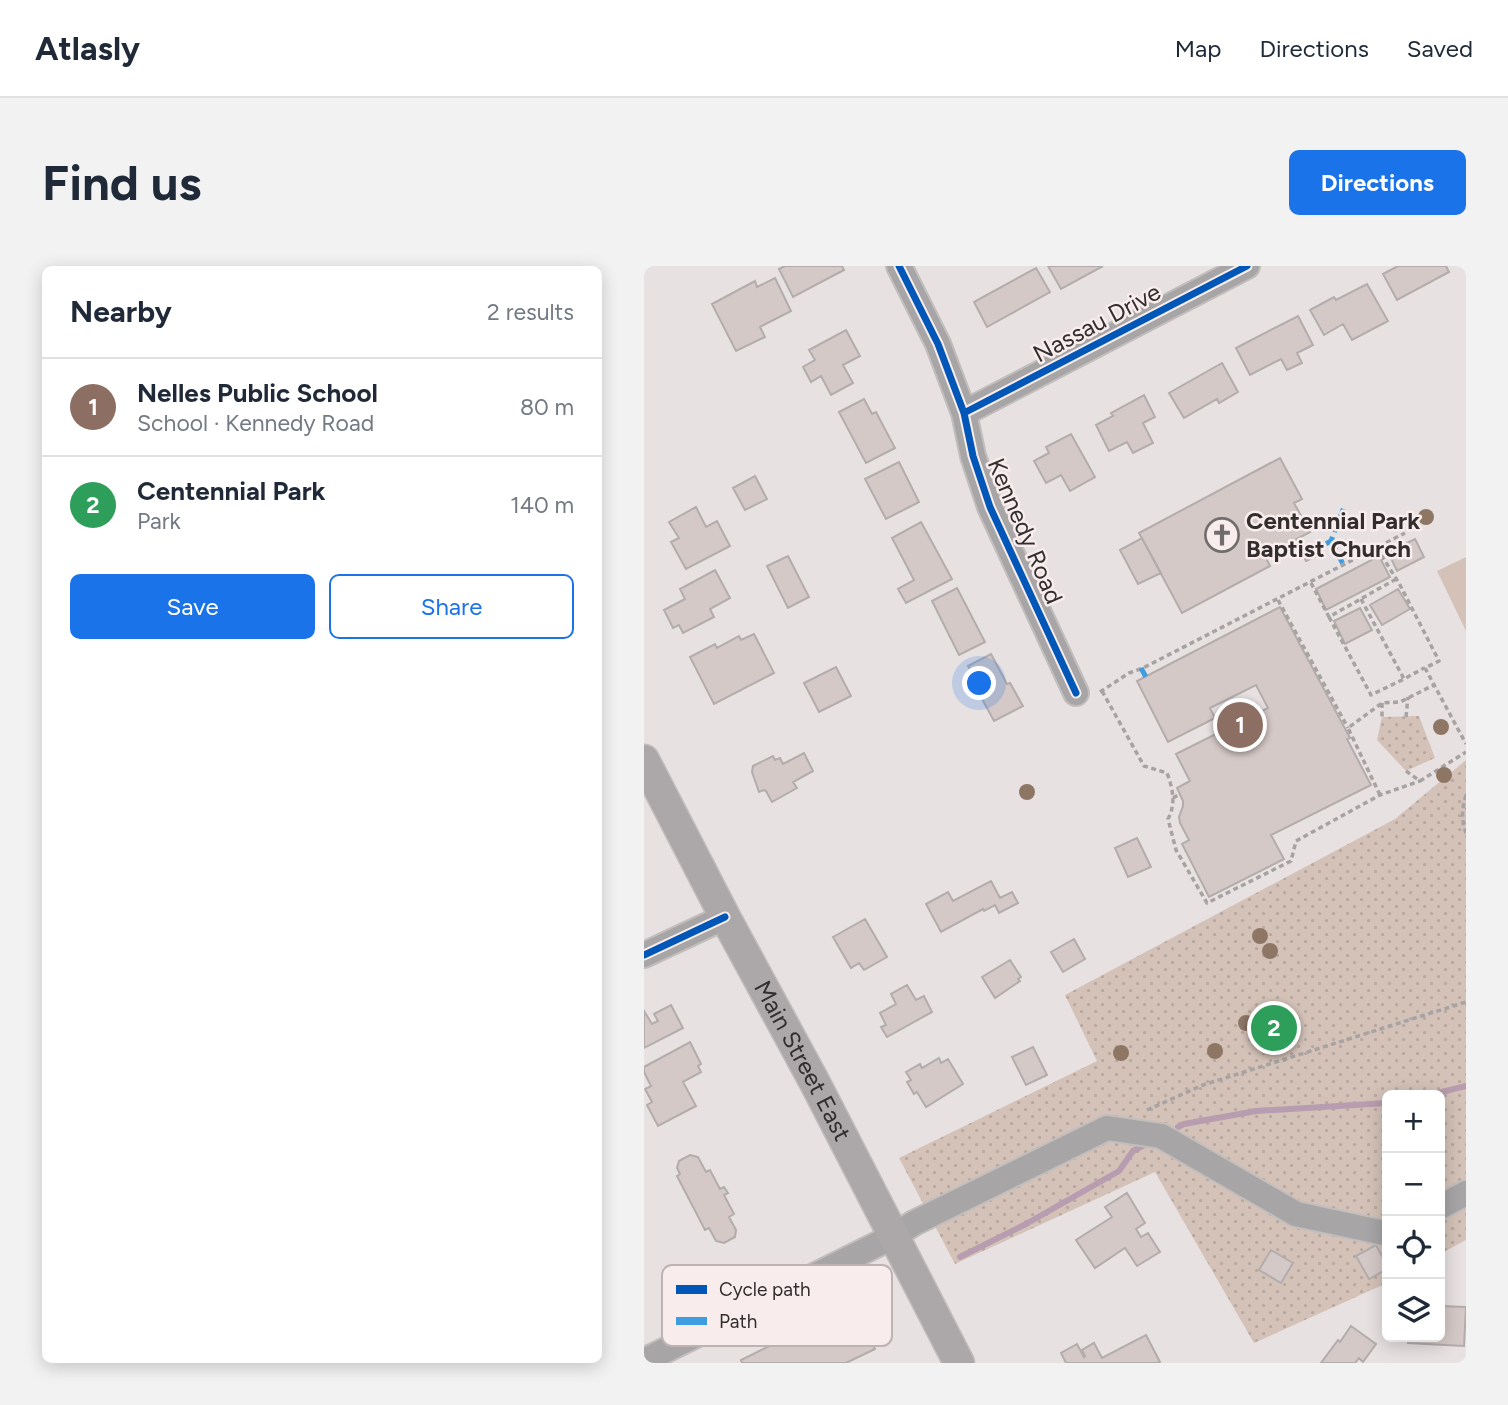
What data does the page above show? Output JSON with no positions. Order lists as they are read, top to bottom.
{
  "streets": {
    "main road": ["Main Street East"],
    "street": ["Nassau Drive", "Kennedy Road"]
  },
  "crossings": [
    ["Nassau Drive", "Kennedy Road"]
  ],
  "places": {
    "church": ["Centennial Park Baptist Church"]
  },
  "legend": ["Cycle path", "Path"],
  "page": {
    "header": "Atlasly",
    "nav": ["Map", "Directions", "Saved"],
    "buttons": [
      "Directions",
      ["Save", "Share"]
    ],
    "title": "Find us",
    "heading": ["Nearby", "2 results"],
    "list": [
      {
        "mark": "1",
        "name": "Nelles Public School",
        "note": "School · Kennedy Road",
        "value": "80 m"
      },
      {
        "mark": "2",
        "name": "Centennial Park",
        "note": "Park",
        "value": "140 m"
      }
    ],
    "pins": ["1", "2"],
    "map_buttons": ["+", "−"]
  }
}
